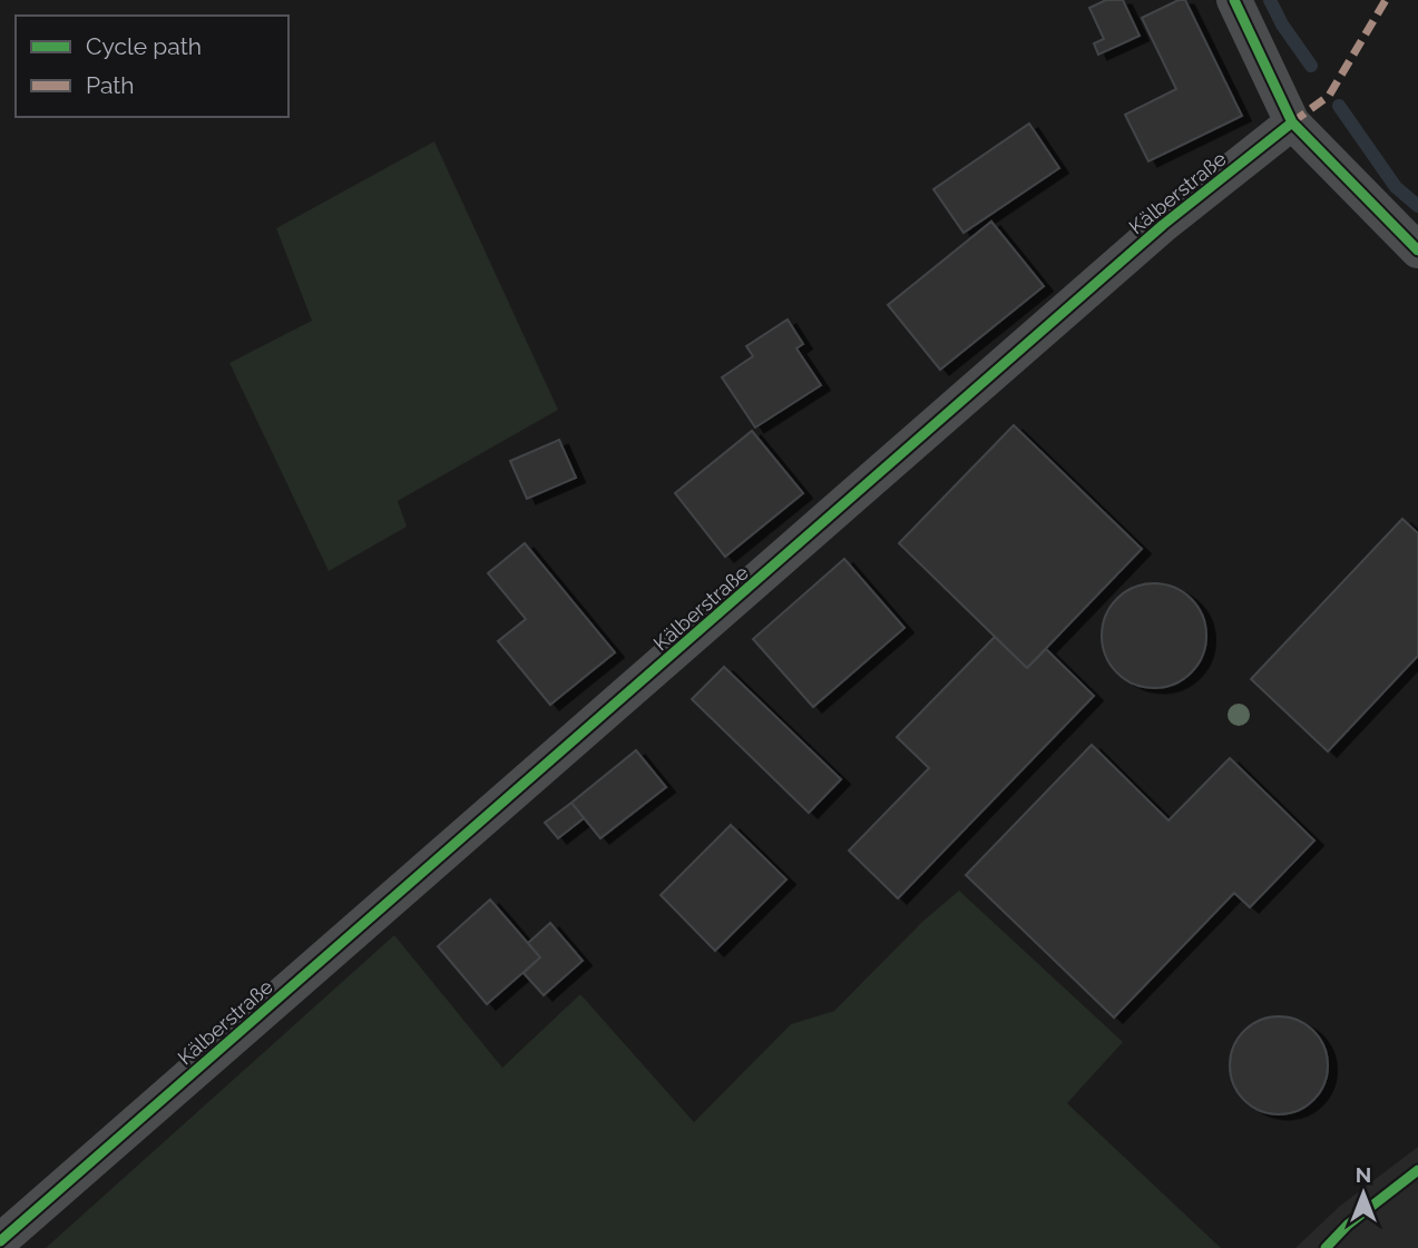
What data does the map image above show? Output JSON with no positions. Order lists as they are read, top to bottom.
{
  "streets": {
    "street": ["Kälberstraße"]
  },
  "legend": ["Cycle path", "Path"],
  "north": "top"
}
